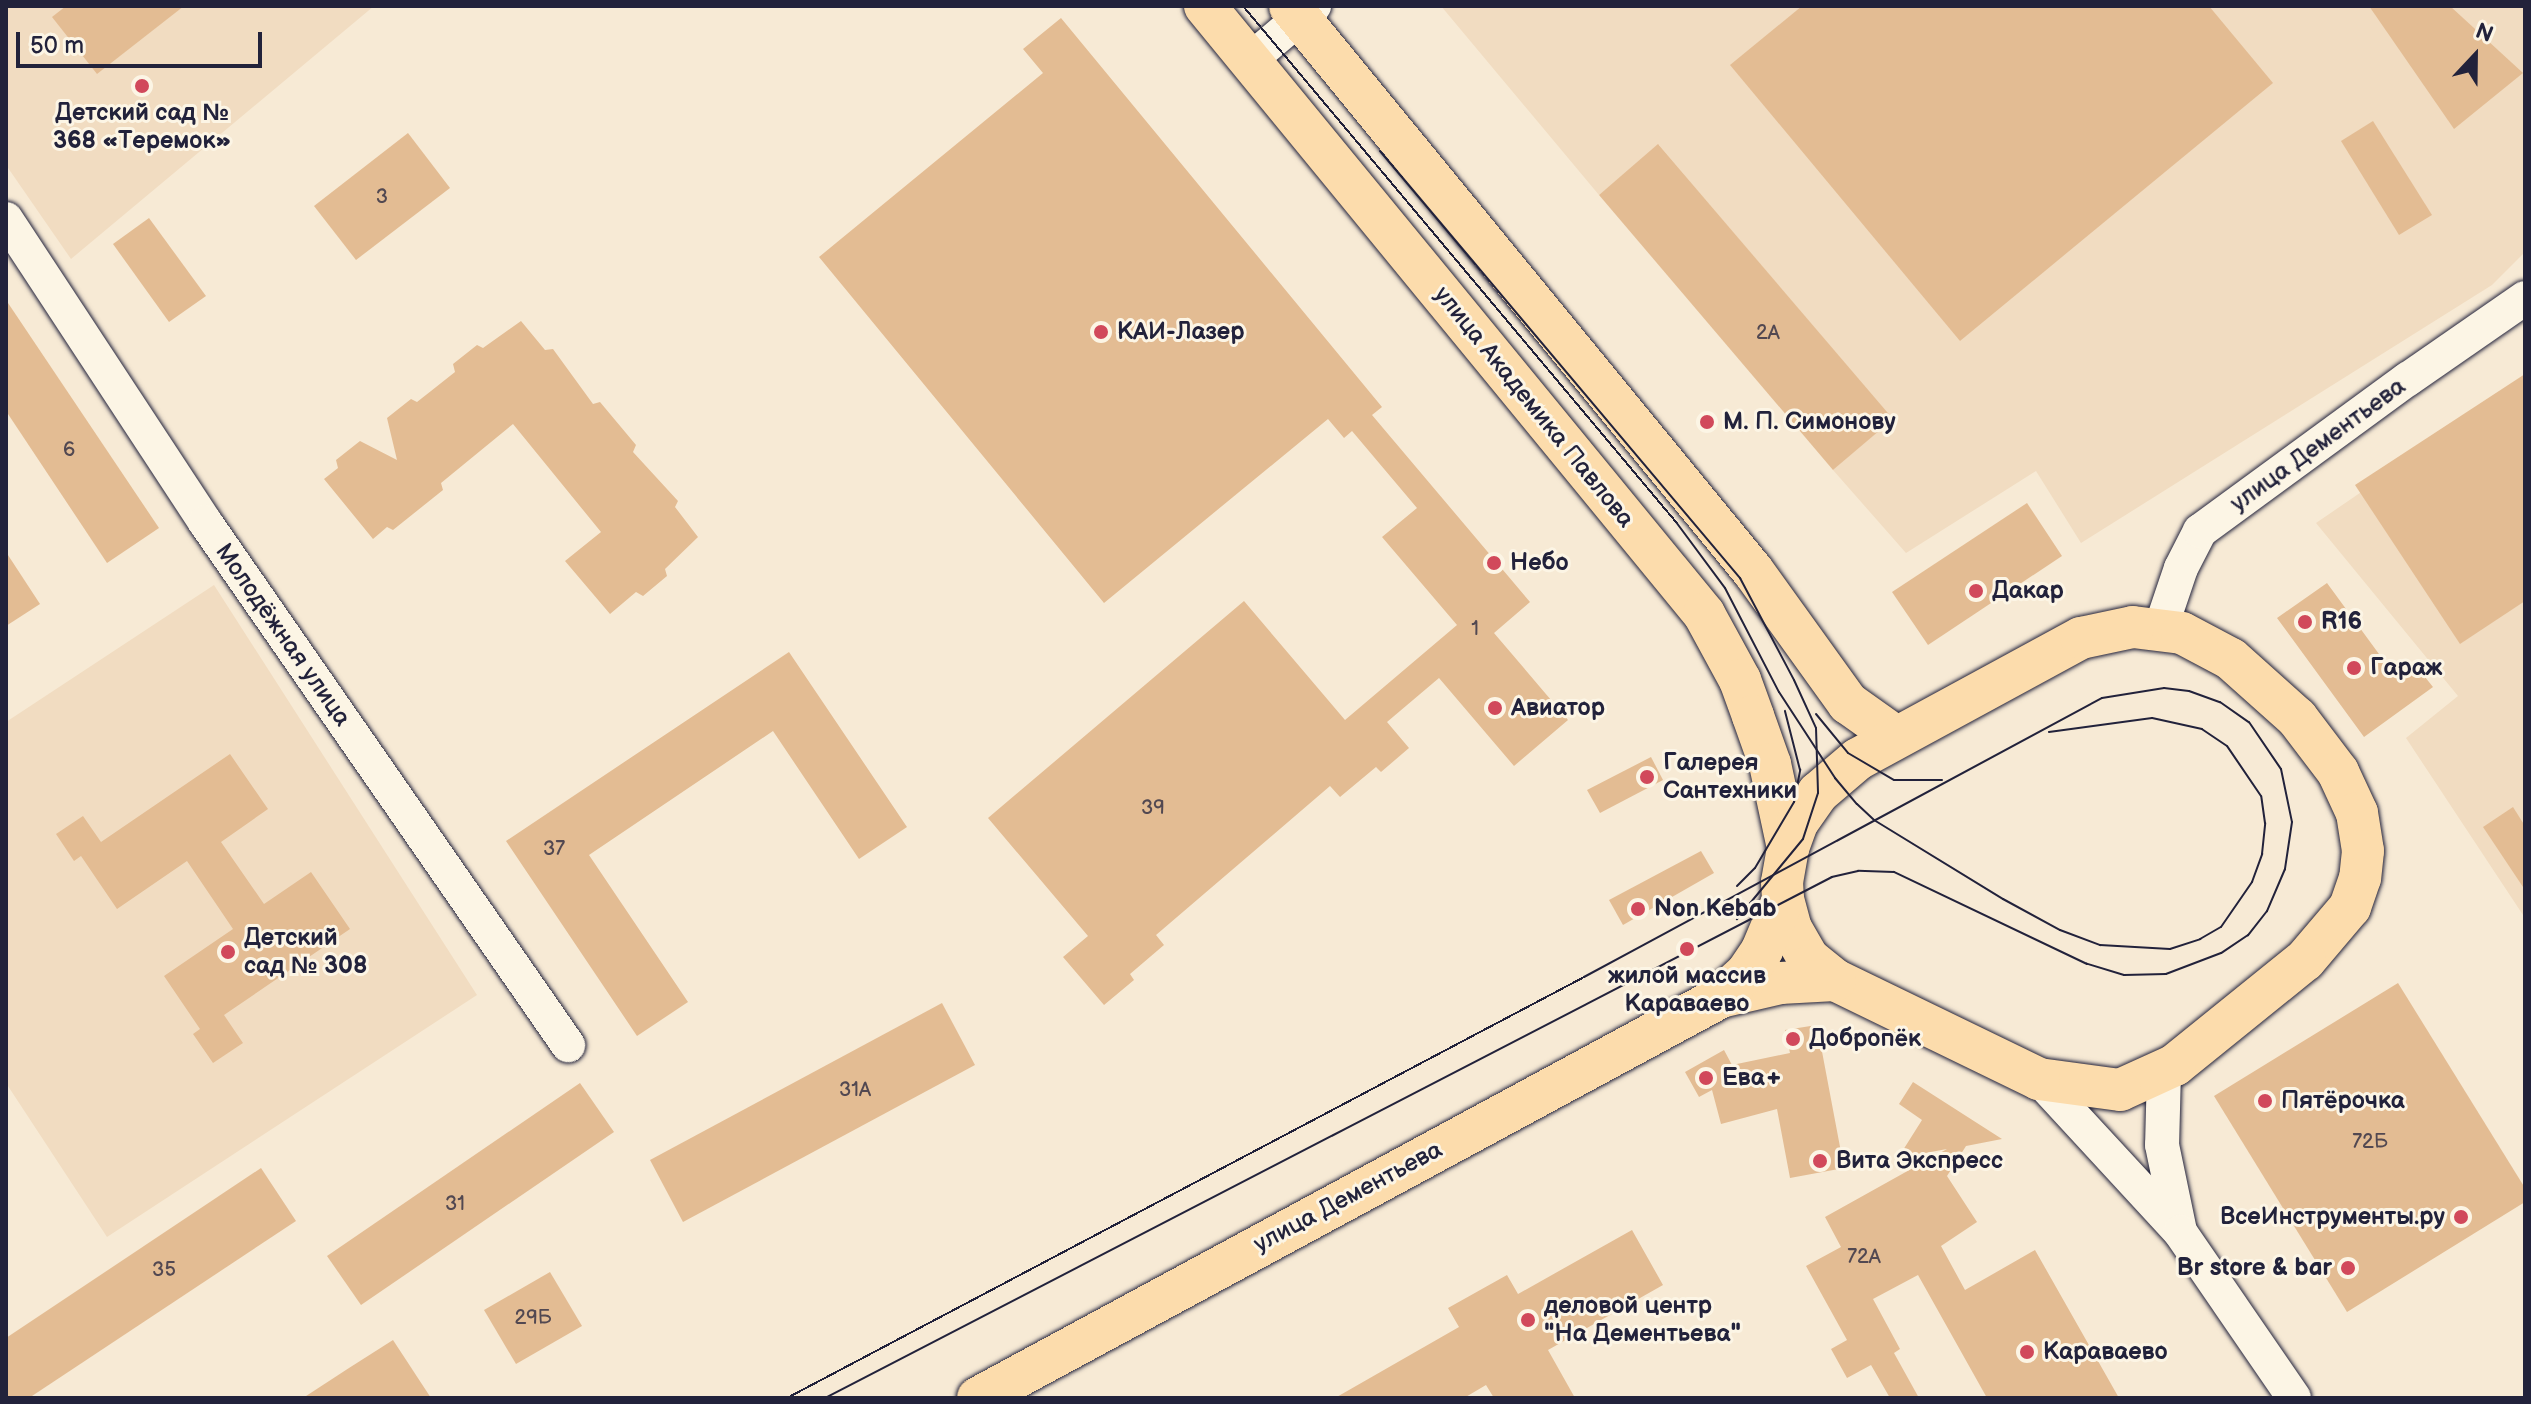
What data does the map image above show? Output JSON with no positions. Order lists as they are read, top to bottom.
{
  "streets": {
    "main road": ["улица Академика Павлова", "улица Дементьева"],
    "street": ["Молодёжная улица"]
  },
  "crossings": [
    ["улица Академика Павлова", "улица Дементьева"]
  ],
  "places": [
    "Детский сад № 368 «Теремок»",
    "КАИ-Лазер",
    "М. П. Симонову",
    "Небо",
    "Дакар",
    "R16",
    "Гараж",
    "Авиатор",
    "Галерея Сантехники",
    "Non Kebab",
    "жилой массив Караваево",
    "Детский сад № 308",
    "Добропёк",
    "Ева+",
    "Пятёрочка",
    "Вита Экспресс",
    "ВсеИнструменты.ру",
    "Br store & bar",
    "деловой центр \"На Дементьева\"",
    "Караваево"
  ],
  "house_numbers": [
    "3",
    "2А",
    "6",
    "1",
    "39",
    "37",
    "31А",
    "72Б",
    "31",
    "72А",
    "35",
    "29Б"
  ],
  "scale_bar": "50 m",
  "north": "top"
}
